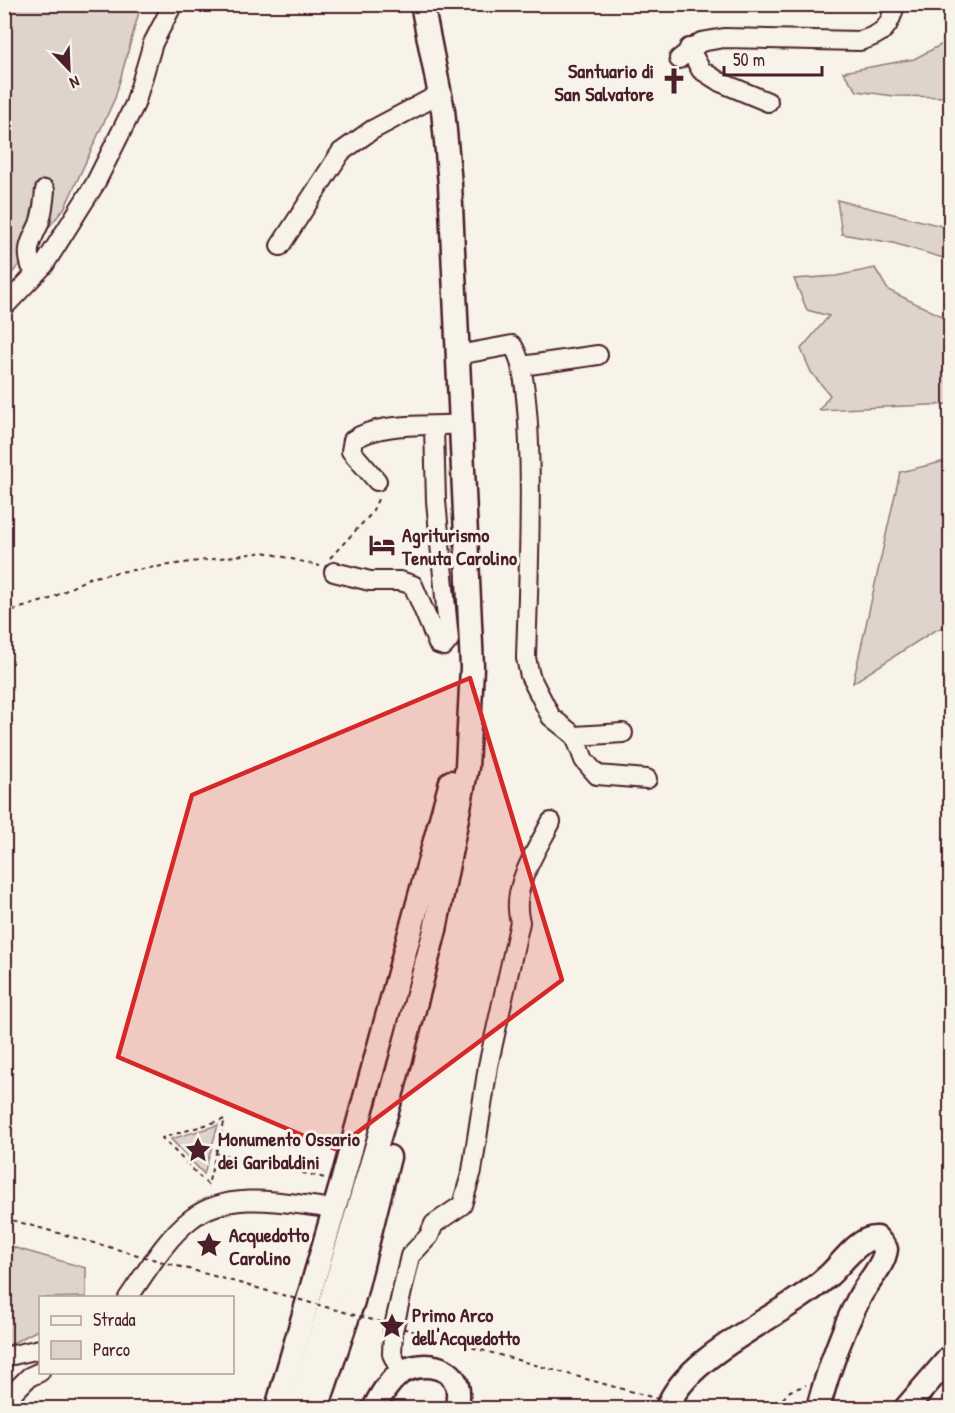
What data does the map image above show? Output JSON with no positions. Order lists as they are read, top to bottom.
{
  "places": {
    "church": ["Santuario di San Salvatore"],
    "hotel": ["Agriturismo Tenuta Carolino"],
    "place": ["Monumento Ossario dei Garibaldini", "Acquedotto Carolino", "Primo Arco dell'Acquedotto"]
  },
  "legend": ["Strada", "Parco"],
  "scale_bar": "50 m",
  "north": "bottom right"
}
